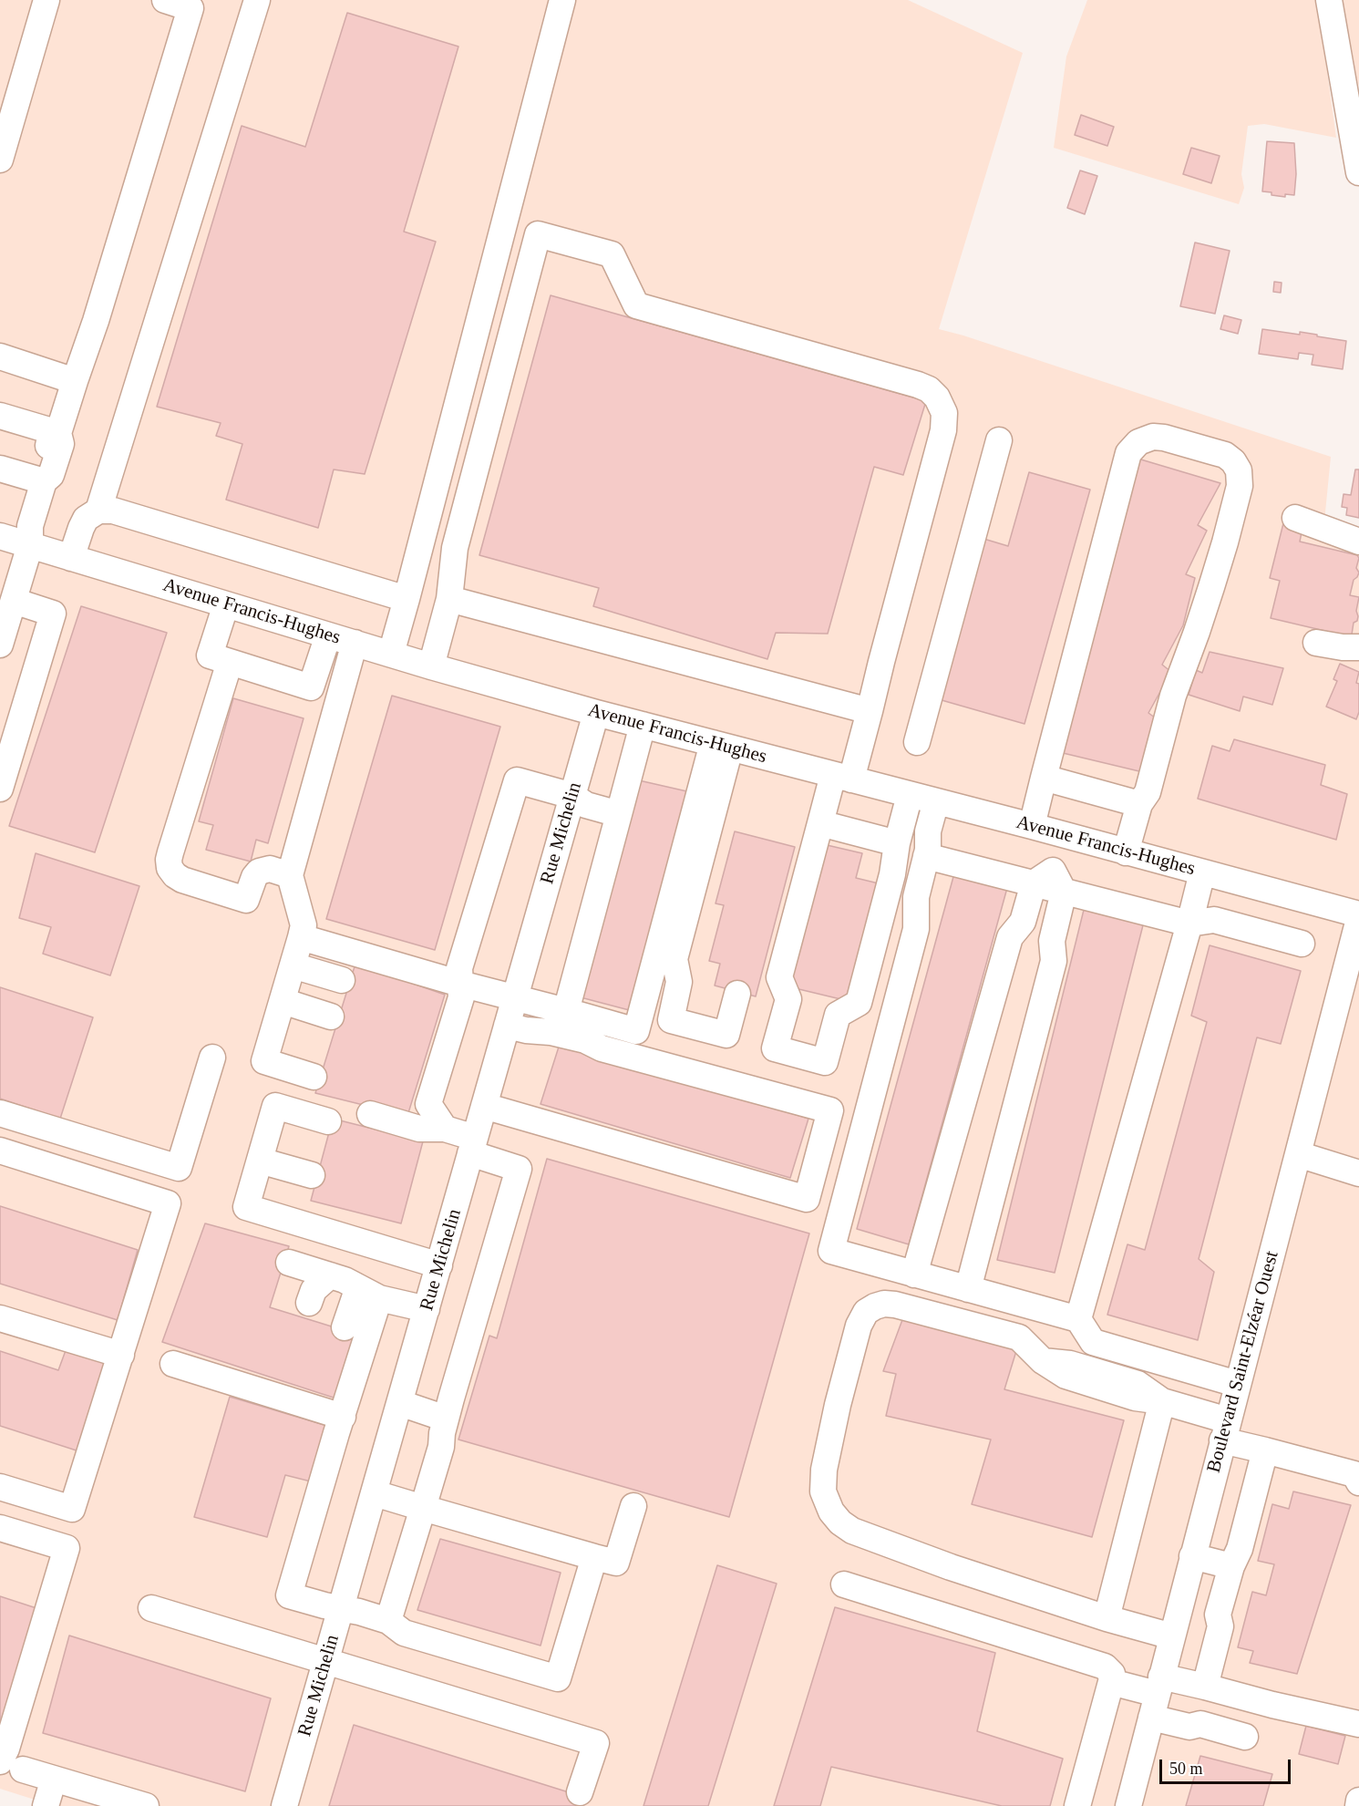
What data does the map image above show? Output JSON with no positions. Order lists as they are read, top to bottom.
{
  "streets": {
    "street": ["Avenue Francis-Hughes", "Rue Michelin", "Boulevard Saint-Elzéar Ouest"]
  },
  "crossings": [
    ["Avenue Francis-Hughes", "Rue Michelin"]
  ],
  "scale_bar": "50 m"
}
